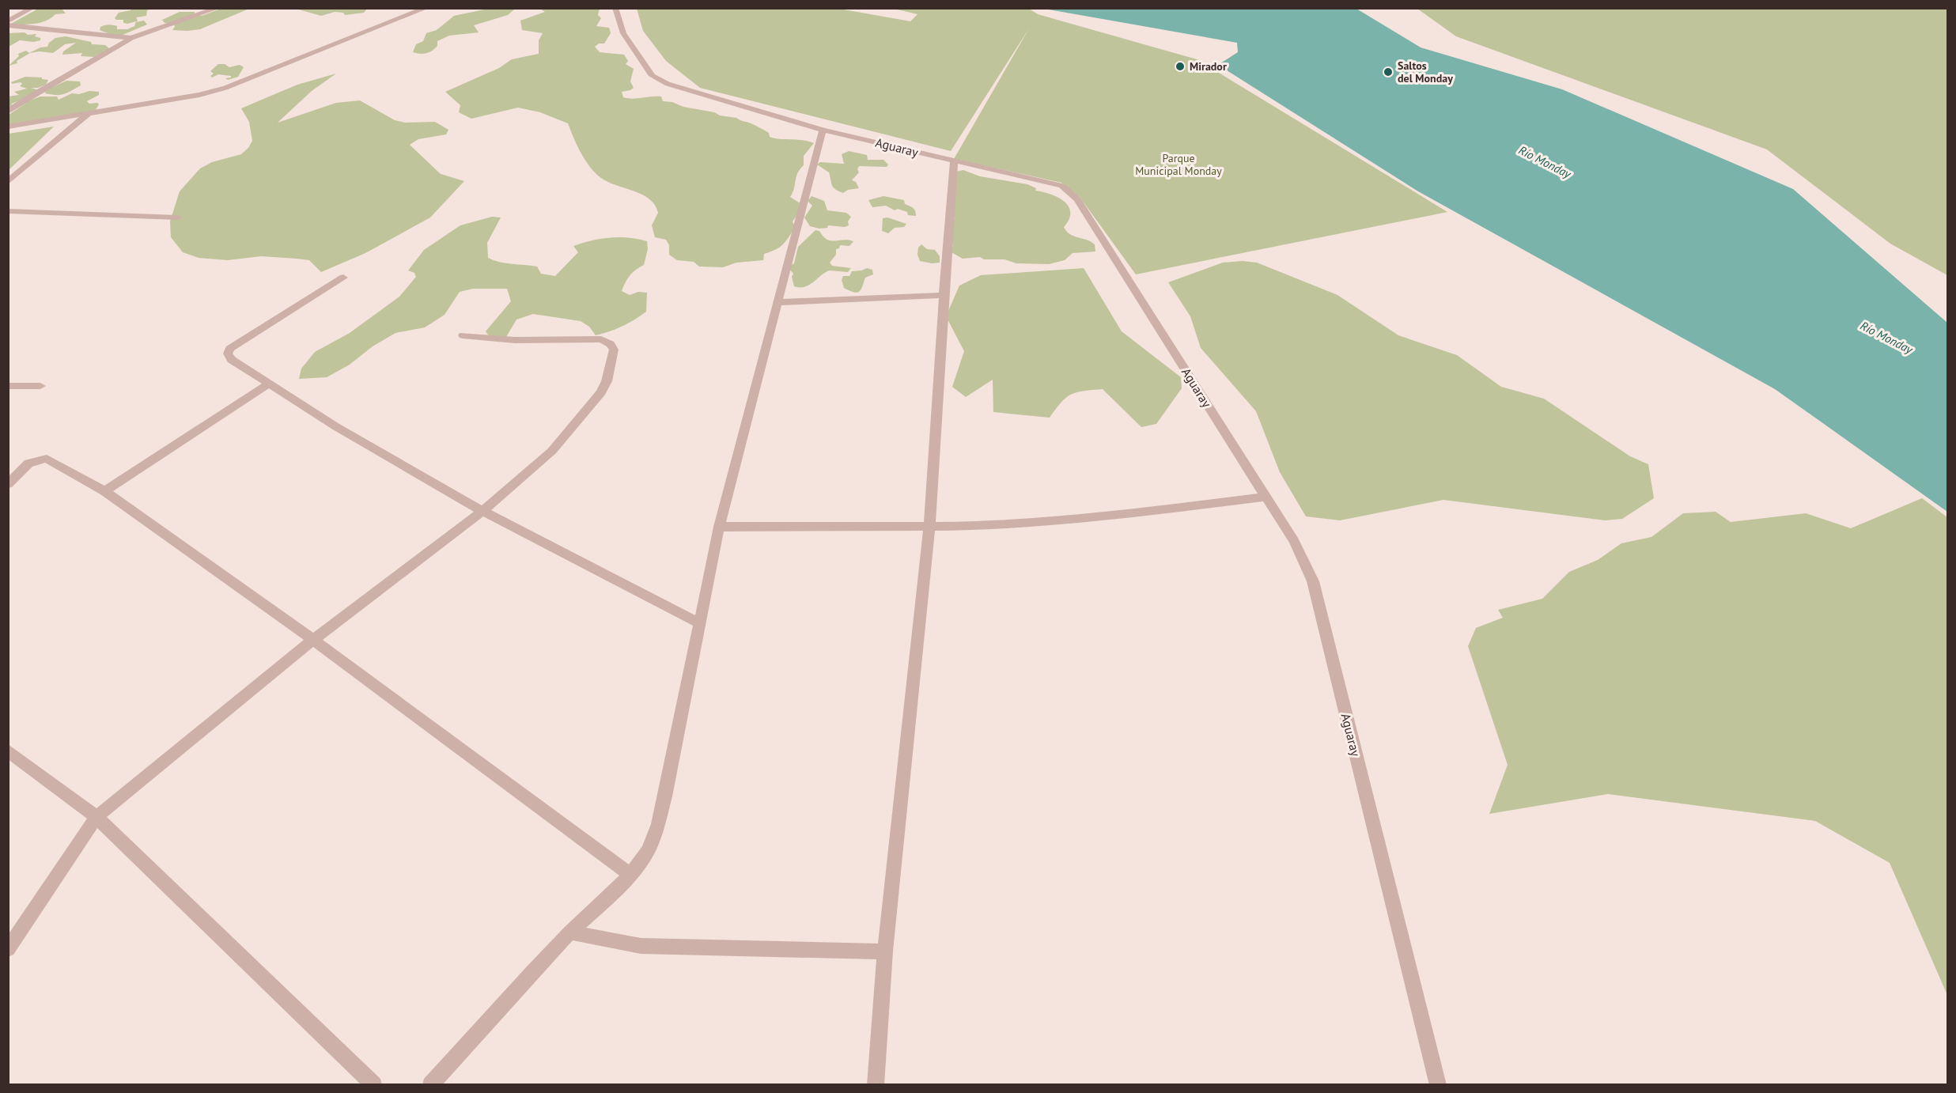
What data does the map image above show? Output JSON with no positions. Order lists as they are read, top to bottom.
{
  "streets": {
    "street": ["Aguaray"]
  },
  "water": ["Río Monday"],
  "parks": ["Parque Municipal Monday"],
  "places": ["Mirador", "Saltos del Monday"]
}
